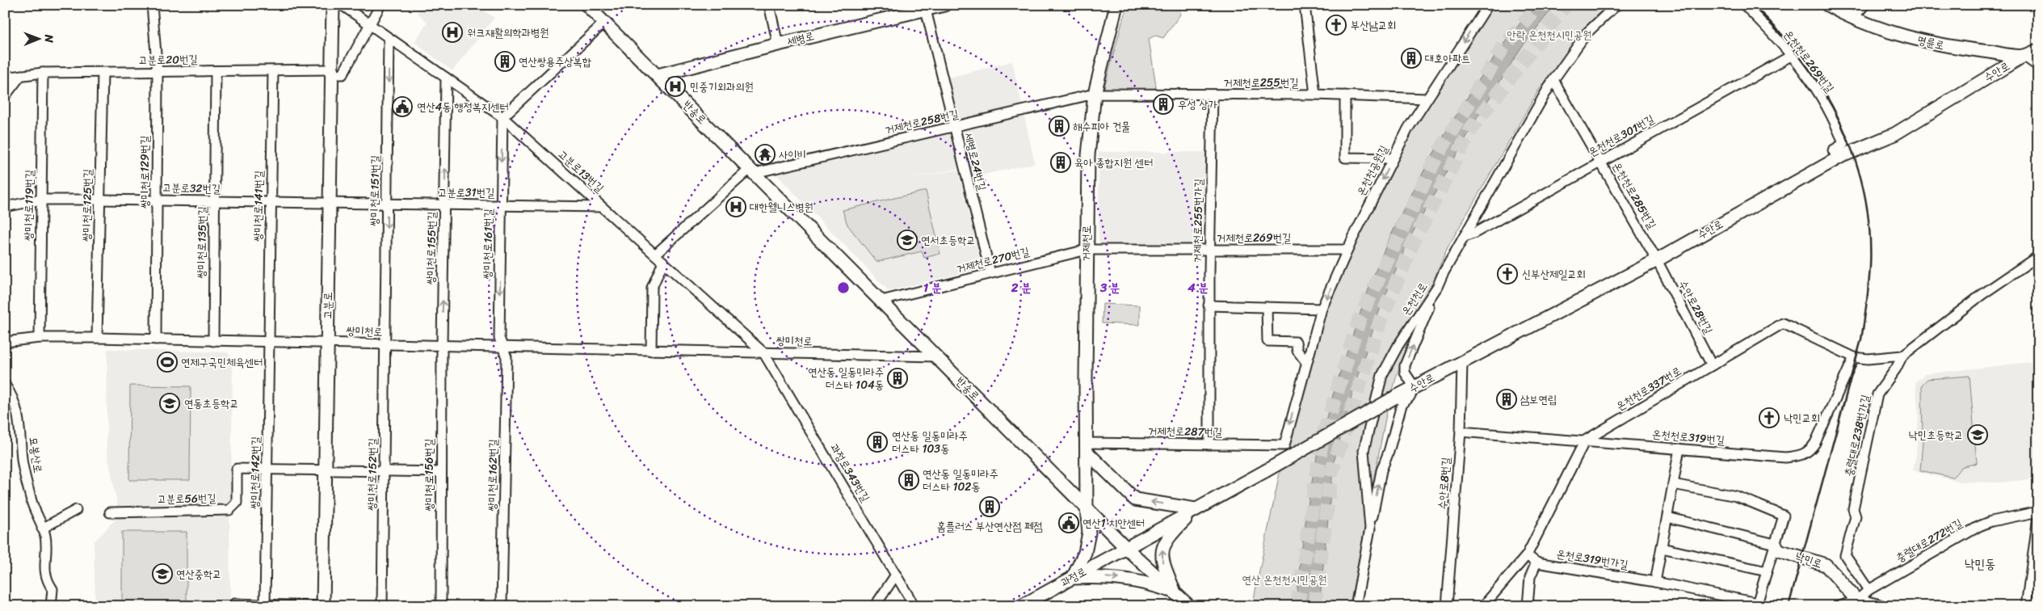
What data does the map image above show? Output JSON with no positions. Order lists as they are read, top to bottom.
{
  "streets": {
    "main road": [
      "세병로",
      "명륜로",
      "수안로",
      "반송로",
      "거제천로",
      "고분로",
      "낙민로",
      "과정로"
    ],
    "street": [
      "고분로20번길",
      "온천천로269번길",
      "거제천로255번길",
      "거제천로258번길",
      "온천천로301번길",
      "세병로24번길",
      "온천천공원길",
      "고분로13번길",
      "쌍미천로129번길",
      "고분로32번길",
      "쌍미천로151번길",
      "고분로31번길",
      "온천천로285번길",
      "쌍미천로119번길",
      "쌍미천로125번길",
      "쌍미천로141번길",
      "거제천로255번가길",
      "거제천로269번길",
      "쌍미천로135번길",
      "쌍미천로161번길",
      "쌍미천로155번길",
      "거제천로270번길",
      "온천천로",
      "수안로28번길",
      "쌍미천로",
      "온천천로337번로",
      "거제천로287번길",
      "충렬대로238번가길",
      "온천천로319번길",
      "묘봉산로",
      "쌍미천로142번길",
      "과정로343번길",
      "쌍미천로152번길",
      "쌍미천로156번길",
      "쌍미천로162번길",
      "수안로8번길",
      "고분로56번길",
      "충렬대로272번길",
      "온천로319번가길"
    ]
  },
  "crossings": [
    ["세병로", "반송로"],
    ["세병로", "세병로24번길"],
    ["명륜로", "수안로"],
    ["고분로20번길", "쌍미천로129번길"],
    ["고분로20번길", "쌍미천로119번길"],
    ["고분로20번길", "쌍미천로125번길"],
    ["고분로20번길", "쌍미천로141번길"],
    ["고분로20번길", "쌍미천로135번길"],
    ["고분로20번길", "고분로"],
    ["온천천로269번길", "수안로"],
    ["온천천로269번길", "온천천로301번길"],
    ["수안로", "온천천로285번길"],
    ["수안로", "수안로28번길"],
    ["수안로", "수안로8번길"],
    ["수안로", "과정로"],
    ["거제천로255번길", "거제천로258번길"],
    ["거제천로255번길", "온천천공원길"],
    ["거제천로255번길", "거제천로255번가길"],
    ["거제천로255번길", "거제천로"],
    ["반송로", "거제천로258번길"],
    ["반송로", "거제천로"],
    ["반송로", "거제천로270번길"],
    ["반송로", "쌍미천로"],
    ["반송로", "과정로"],
    ["거제천로258번길", "세병로24번길"],
    ["거제천로258번길", "거제천로"],
    ["온천천로301번길", "온천천로285번길"],
    ["온천천로301번길", "온천천로"],
    ["세병로24번길", "거제천로270번길"],
    ["온천천공원길", "거제천로269번길"],
    ["온천천공원길", "거제천로287번길"],
    ["고분로13번길", "쌍미천로151번길"],
    ["고분로13번길", "고분로31번길"],
    ["고분로13번길", "쌍미천로161번길"],
    ["고분로13번길", "쌍미천로155번길"],
    ["고분로13번길", "쌍미천로"],
    ["고분로13번길", "과정로343번길"],
    ["쌍미천로129번길", "고분로32번길"],
    ["쌍미천로129번길", "쌍미천로"],
    ["고분로32번길", "고분로31번길"],
    ["고분로32번길", "쌍미천로119번길"],
    ["고분로32번길", "쌍미천로125번길"],
    ["고분로32번길", "쌍미천로141번길"],
    ["고분로32번길", "쌍미천로135번길"],
    ["고분로32번길", "고분로"],
    ["쌍미천로151번길", "고분로31번길"],
    ["쌍미천로151번길", "쌍미천로"],
    ["쌍미천로151번길", "쌍미천로152번길"],
    ["고분로31번길", "쌍미천로161번길"],
    ["고분로31번길", "쌍미천로155번길"],
    ["고분로31번길", "고분로"],
    ["온천천로285번길", "온천천로"],
    ["온천천로285번길", "수안로28번길"],
    ["쌍미천로119번길", "쌍미천로"],
    ["쌍미천로125번길", "쌍미천로"],
    ["쌍미천로141번길", "쌍미천로"],
    ["쌍미천로141번길", "쌍미천로142번길"],
    ["거제천로255번가길", "거제천로269번길"],
    ["거제천로255번가길", "거제천로287번길"],
    ["거제천로269번길", "거제천로"],
    ["거제천로269번길", "거제천로270번길"],
    ["쌍미천로135번길", "쌍미천로"],
    ["거제천로", "거제천로270번길"],
    ["거제천로", "거제천로287번길"],
    ["거제천로", "과정로"],
    ["쌍미천로161번길", "쌍미천로"],
    ["쌍미천로161번길", "쌍미천로162번길"],
    ["쌍미천로155번길", "쌍미천로"],
    ["쌍미천로155번길", "쌍미천로156번길"],
    ["고분로", "쌍미천로"],
    ["고분로", "고분로56번길"],
    ["수안로28번길", "온천천로337번로"],
    ["쌍미천로", "쌍미천로142번길"],
    ["쌍미천로", "과정로343번길"],
    ["쌍미천로", "쌍미천로152번길"],
    ["쌍미천로", "쌍미천로156번길"],
    ["쌍미천로", "쌍미천로162번길"],
    ["온천천로337번로", "충렬대로238번가길"],
    ["온천천로337번로", "온천천로319번길"],
    ["충렬대로238번가길", "충렬대로272번길"],
    ["온천천로319번길", "수안로8번길"],
    ["쌍미천로142번길", "고분로56번길"],
    ["쌍미천로152번길", "고분로56번길"],
    ["쌍미천로156번길", "고분로56번길"],
    ["충렬대로272번길", "낙민로"],
    ["온천로319번가길", "낙민로"]
  ],
  "one_way": [
    "온천천공원길",
    "쌍미천로151번길",
    "쌍미천로161번길",
    "쌍미천로155번길"
  ],
  "districts": ["낙민동"],
  "parks": ["안락 온천천시민공원", "연산 온천천시민공원"],
  "places": {
    "church": ["부산남교회", "신부산제일교회", "낙민교회"],
    "hospital": ["워크재활의학과병원", "민중기외과의원", "대한웰니스병원"],
    "building": [
      "대호아파트",
      "연산쌍용주상복합",
      "우성 상가",
      "해수피아 건물",
      "육아 종합지원 센터",
      "연산동 일동미라주 더스타 104동",
      "삼보연립",
      "연산동 일동미라주 더스타 103동",
      "연산동 일동미라주 더스타 102동",
      "홈플러스 부산연산점 페점"
    ],
    "public building": ["연산4동 행정복지센터", "연산1 치안센터"],
    "temple": ["사이비"],
    "school or university": [
      "연서초등학교",
      "연동초등학교",
      "낙민초등학교",
      "연산중학교"
    ],
    "sports": ["연제구국민체육센터"]
  },
  "north": "right",
  "rings": [
    "1 분",
    "2 분",
    "3 분",
    "4 분"
  ]
}
